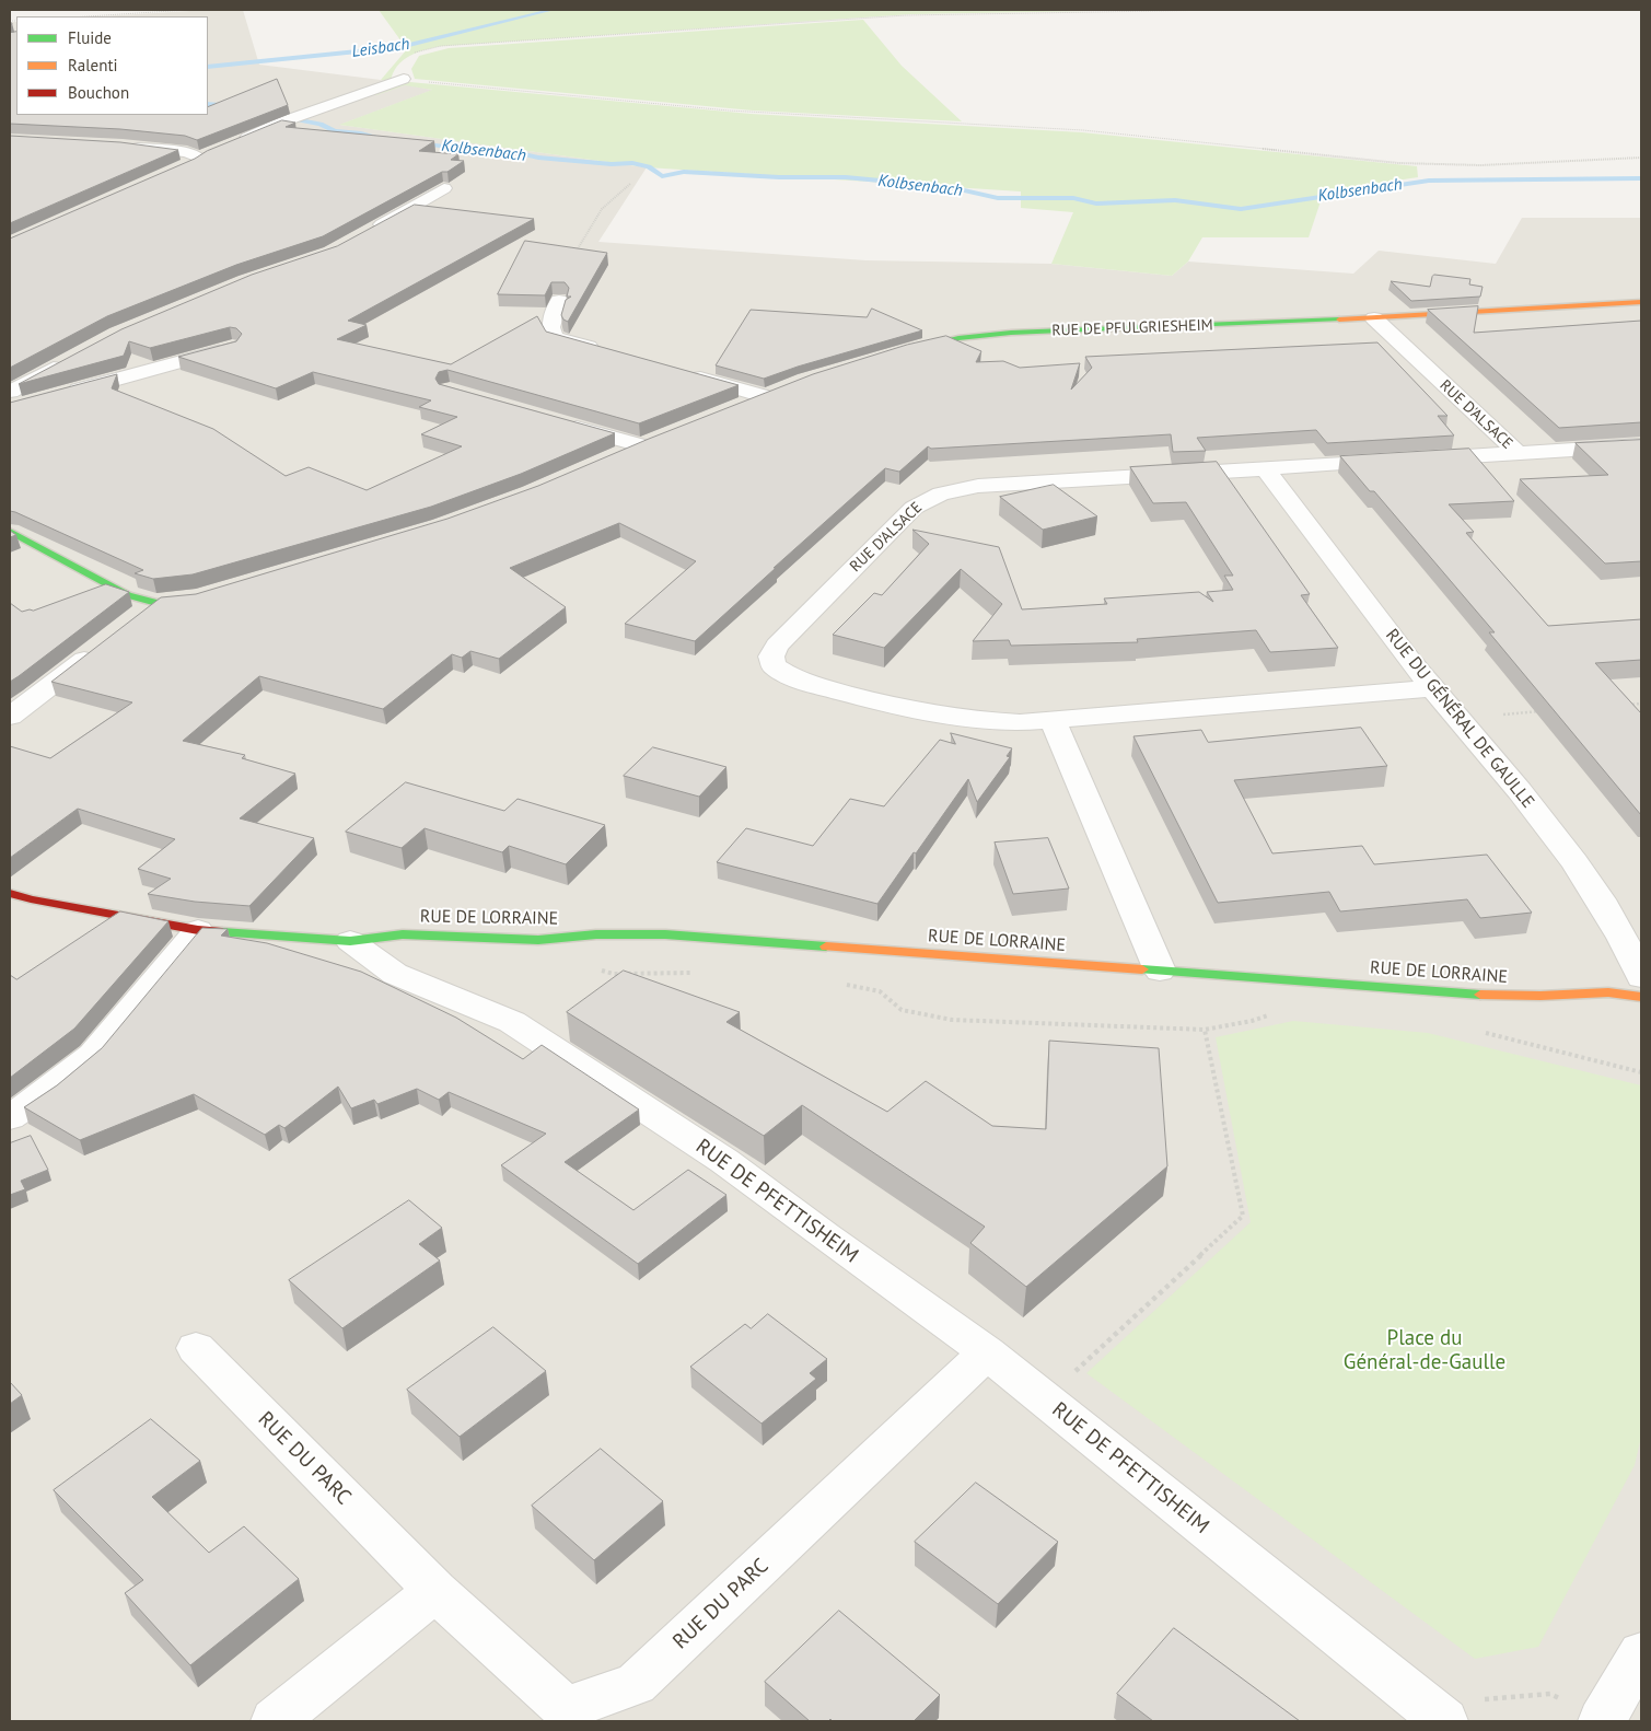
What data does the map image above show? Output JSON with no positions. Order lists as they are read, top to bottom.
{
  "streets": {
    "main road": ["RUE DE PFULGRIESHEIM", "RUE DE LORRAINE"],
    "street": [
      "RUE D'ALSACE",
      "RUE DU GÉNÉRAL DE GAULLE",
      "RUE DE PFETTISHEIM",
      "RUE DU PARC"
    ]
  },
  "crossings": [
    ["RUE DE PFULGRIESHEIM", "RUE D'ALSACE"],
    ["RUE D'ALSACE", "RUE DU GÉNÉRAL DE GAULLE"],
    ["RUE DE LORRAINE", "RUE DE PFETTISHEIM"],
    ["RUE DE PFETTISHEIM", "RUE DU PARC"]
  ],
  "water": ["Leisbach", "Kolbsenbach"],
  "parks": ["Place du Général-de-Gaulle"],
  "legend": ["Fluide", "Ralenti", "Bouchon"]
}
